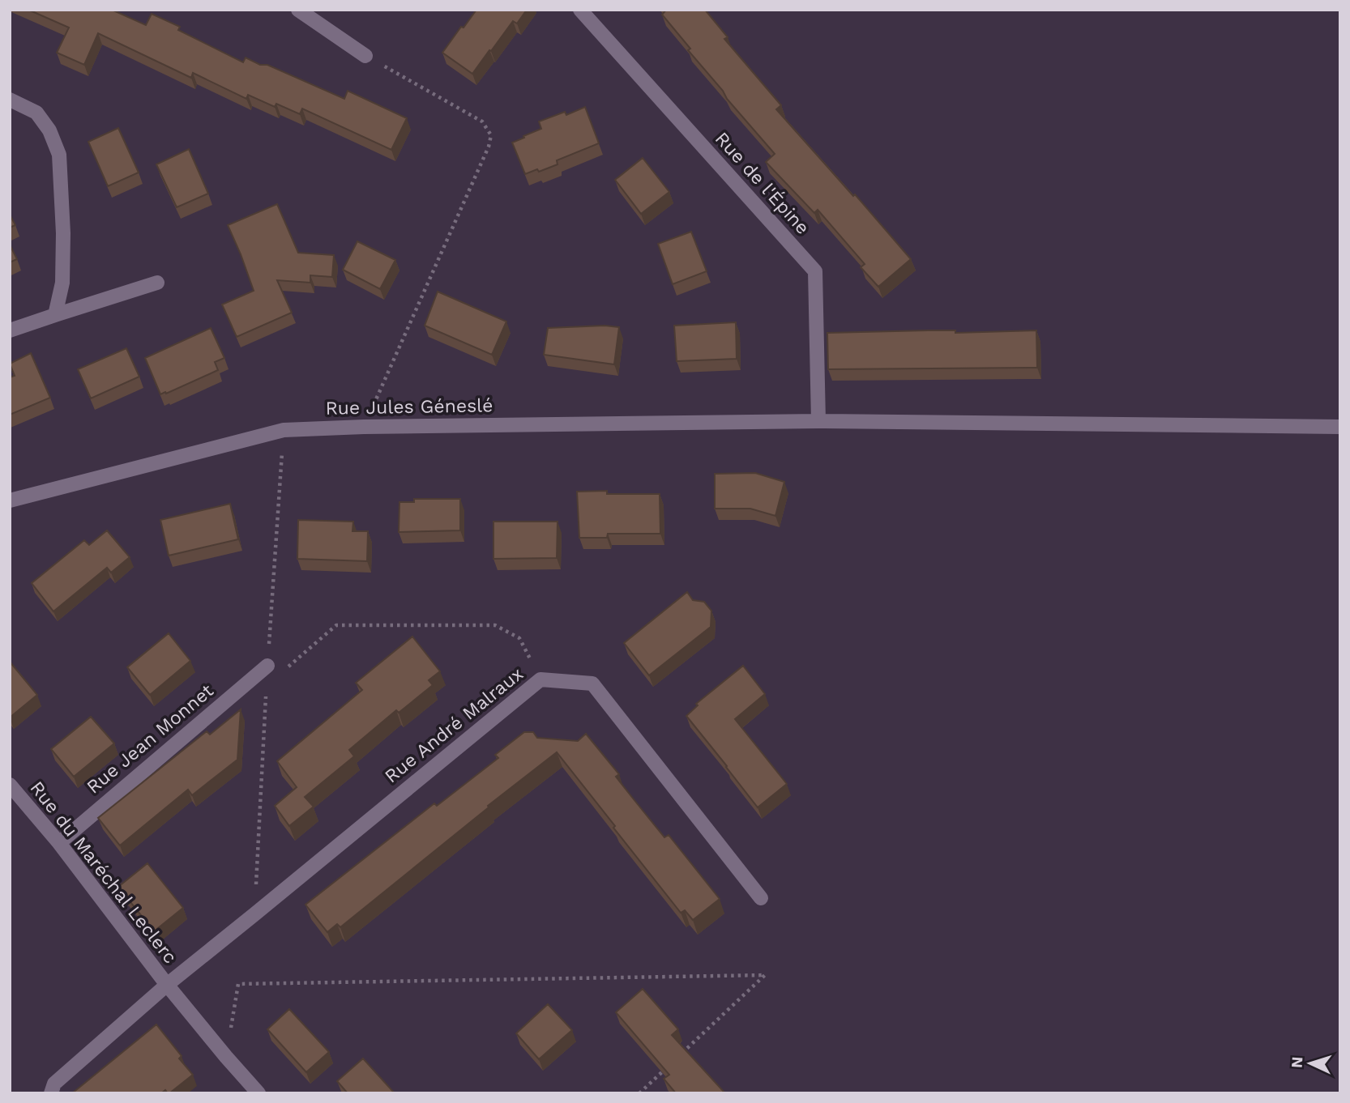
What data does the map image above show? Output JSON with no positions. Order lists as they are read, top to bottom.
{
  "streets": {
    "street": [
      "Rue de l'Épine",
      "Rue Jules Géneslé",
      "Rue André Malraux",
      "Rue Jean Monnet",
      "Rue du Maréchal Leclerc"
    ]
  },
  "crossings": [
    ["Rue de l'Épine", "Rue Jules Géneslé"],
    ["Rue André Malraux", "Rue du Maréchal Leclerc"],
    ["Rue Jean Monnet", "Rue du Maréchal Leclerc"]
  ],
  "north": "left"
}
